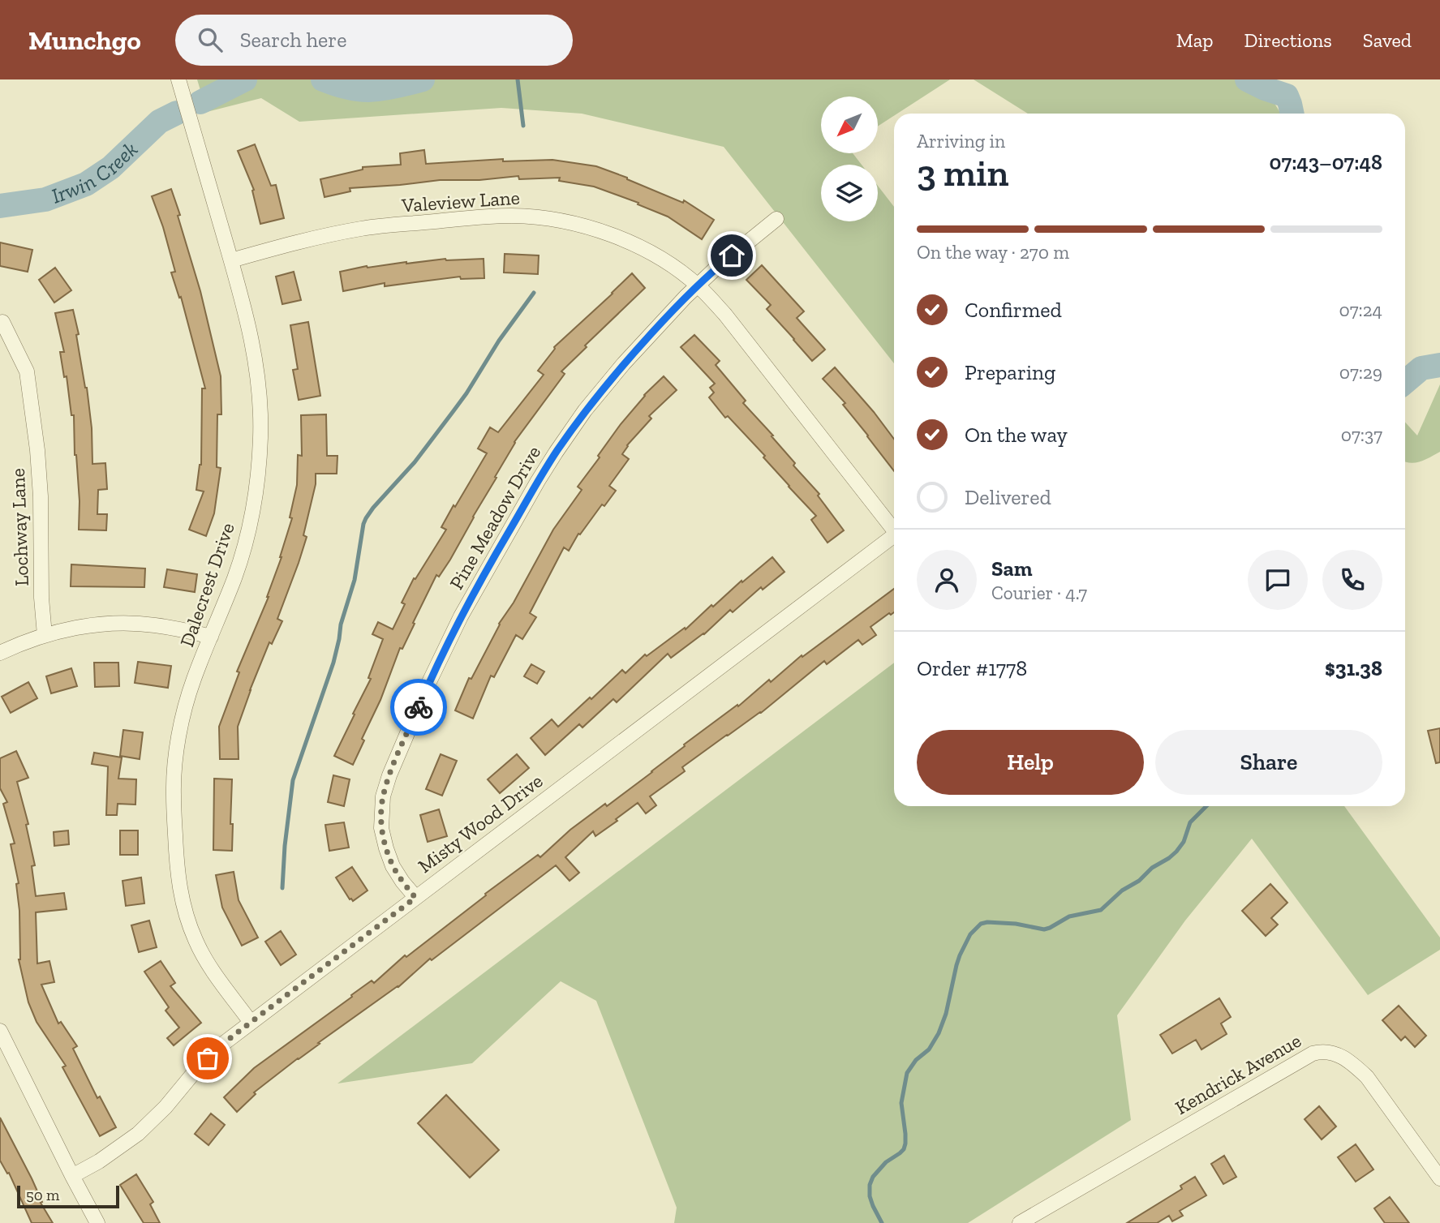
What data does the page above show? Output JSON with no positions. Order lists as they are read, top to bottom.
{
  "streets": {
    "street": [
      "Valeview Lane",
      "Pine Meadow Drive",
      "Lochway Lane",
      "Dalecrest Drive",
      "Misty Wood Drive",
      "Kendrick Avenue"
    ]
  },
  "crossings": [
    ["Valeview Lane", "Pine Meadow Drive"],
    ["Valeview Lane", "Dalecrest Drive"],
    ["Pine Meadow Drive", "Misty Wood Drive"],
    ["Dalecrest Drive", "Misty Wood Drive"]
  ],
  "water": ["Irwin Creek"],
  "scale_bar": "50 m",
  "north": "bottom left",
  "page": {
    "header": "Munchgo",
    "search": "Search here",
    "nav": ["Map", "Directions", "Saved"],
    "heading": ["3 min", "Arriving in", "07:43–07:48"],
    "panel": [
      "Sam",
      "Courier · 4.7",
      "Order #1778",
      "$31.38"
    ],
    "bar": "On the way · 270 m",
    "list": [
      ["Confirmed", "07:24"],
      ["Preparing", "07:29"],
      ["On the way", "07:37"],
      "Delivered"
    ],
    "buttons": ["Help", "Share"],
    "scale": "50 m"
  }
}
